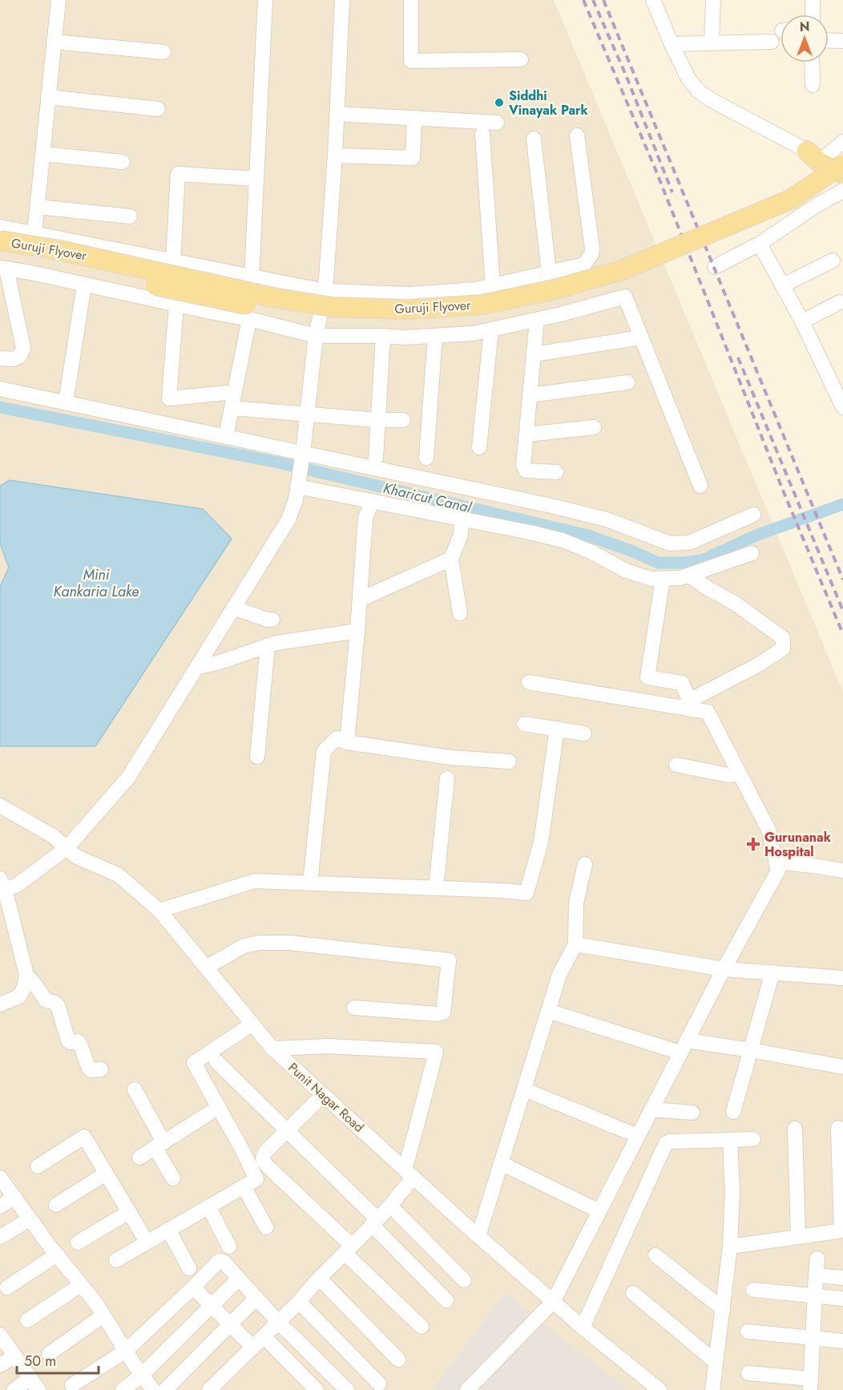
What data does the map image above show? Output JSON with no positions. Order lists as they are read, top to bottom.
{
  "streets": {
    "main road": ["Guruji Flyover"],
    "street": ["Punit Nagar Road"]
  },
  "water": ["Kharicut Canal", "Mini Kankaria Lake"],
  "places": {
    "other": ["Siddhi Vinayak Park"],
    "health": ["Gurunanak Hospital"]
  },
  "scale_bar": "50 m",
  "north": "top"
}
